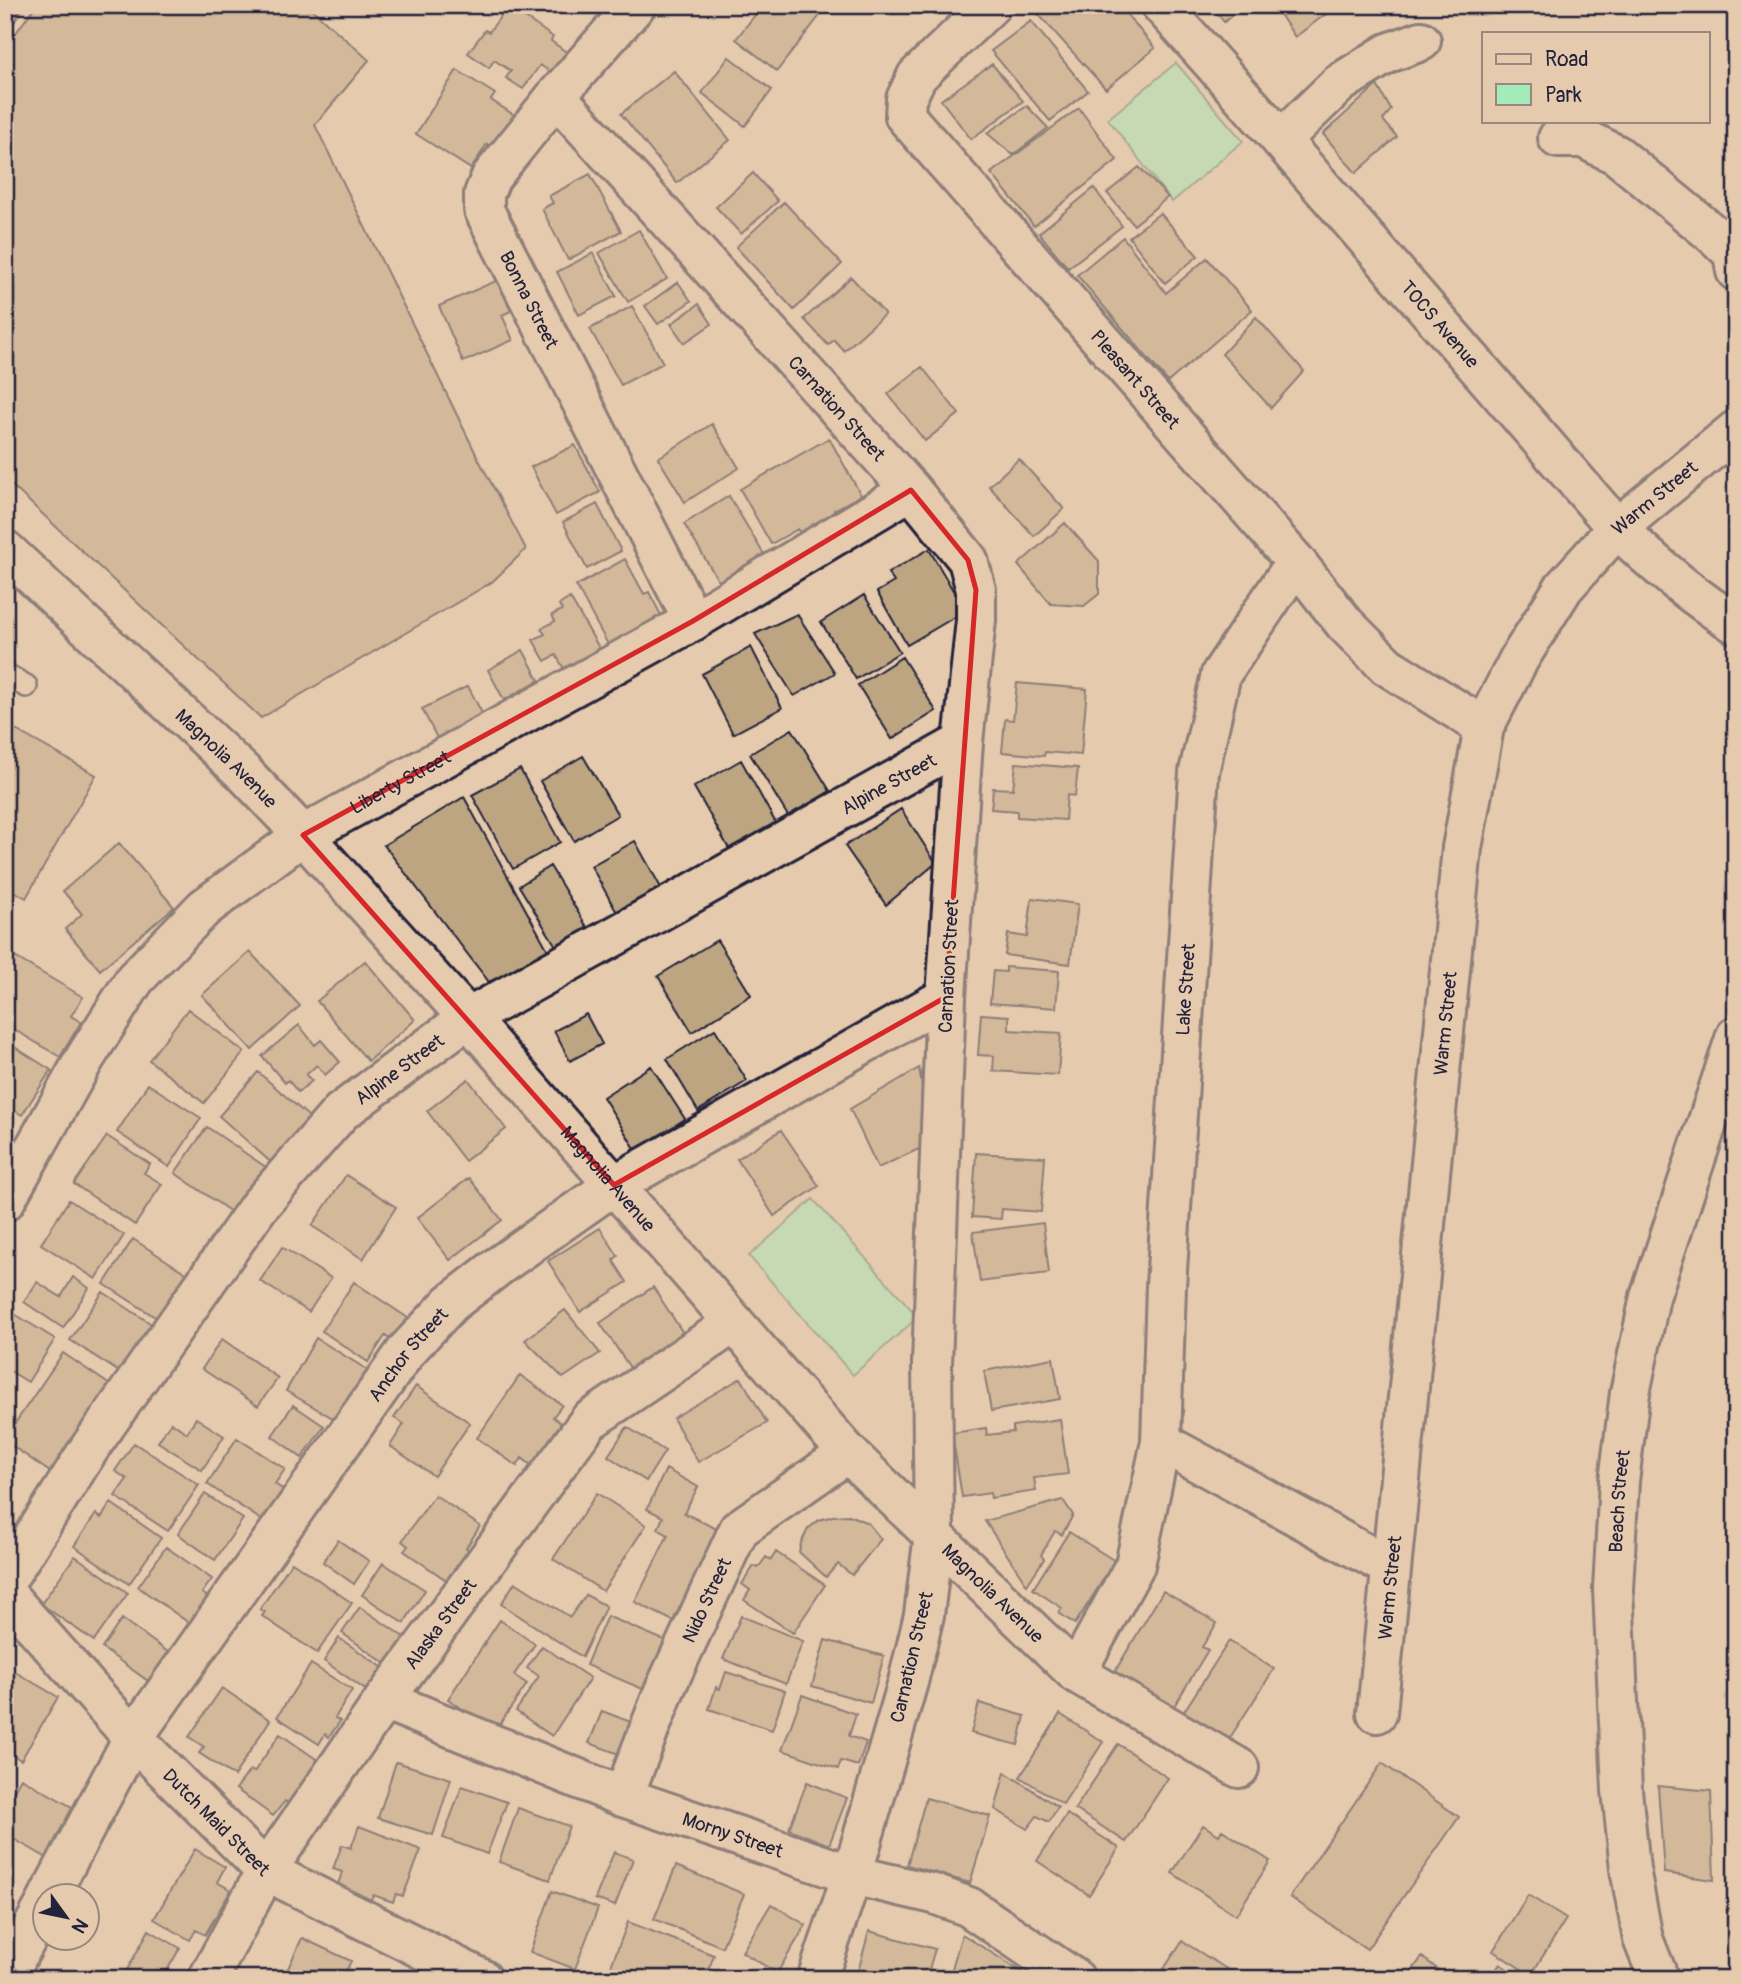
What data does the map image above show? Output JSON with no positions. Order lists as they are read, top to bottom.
{
  "streets": {
    "street": [
      "Bonna Street",
      "TOCS Avenue",
      "Pleasant Street",
      "Carnation Street",
      "Warm Street",
      "Magnolia Avenue",
      "Liberty Street",
      "Alpine Street",
      "Lake Street",
      "Anchor Street",
      "Beach Street",
      "Nido Street",
      "Alaska Street",
      "Dutch Maid Street",
      "Morny Street"
    ]
  },
  "crossings": [
    ["Bonna Street", "Carnation Street"],
    ["Bonna Street", "Liberty Street"],
    ["TOCS Avenue", "Warm Street"],
    ["Pleasant Street", "Warm Street"],
    ["Pleasant Street", "Lake Street"],
    ["Carnation Street", "Magnolia Avenue"],
    ["Carnation Street", "Liberty Street"],
    ["Carnation Street", "Alpine Street"],
    ["Carnation Street", "Anchor Street"],
    ["Carnation Street", "Morny Street"],
    ["Magnolia Avenue", "Liberty Street"],
    ["Magnolia Avenue", "Alpine Street"],
    ["Magnolia Avenue", "Lake Street"],
    ["Magnolia Avenue", "Anchor Street"],
    ["Magnolia Avenue", "Nido Street"],
    ["Magnolia Avenue", "Alaska Street"],
    ["Anchor Street", "Dutch Maid Street"],
    ["Nido Street", "Morny Street"],
    ["Alaska Street", "Dutch Maid Street"],
    ["Alaska Street", "Morny Street"]
  ],
  "legend": ["Road", "Park"],
  "north": "bottom right"
}
